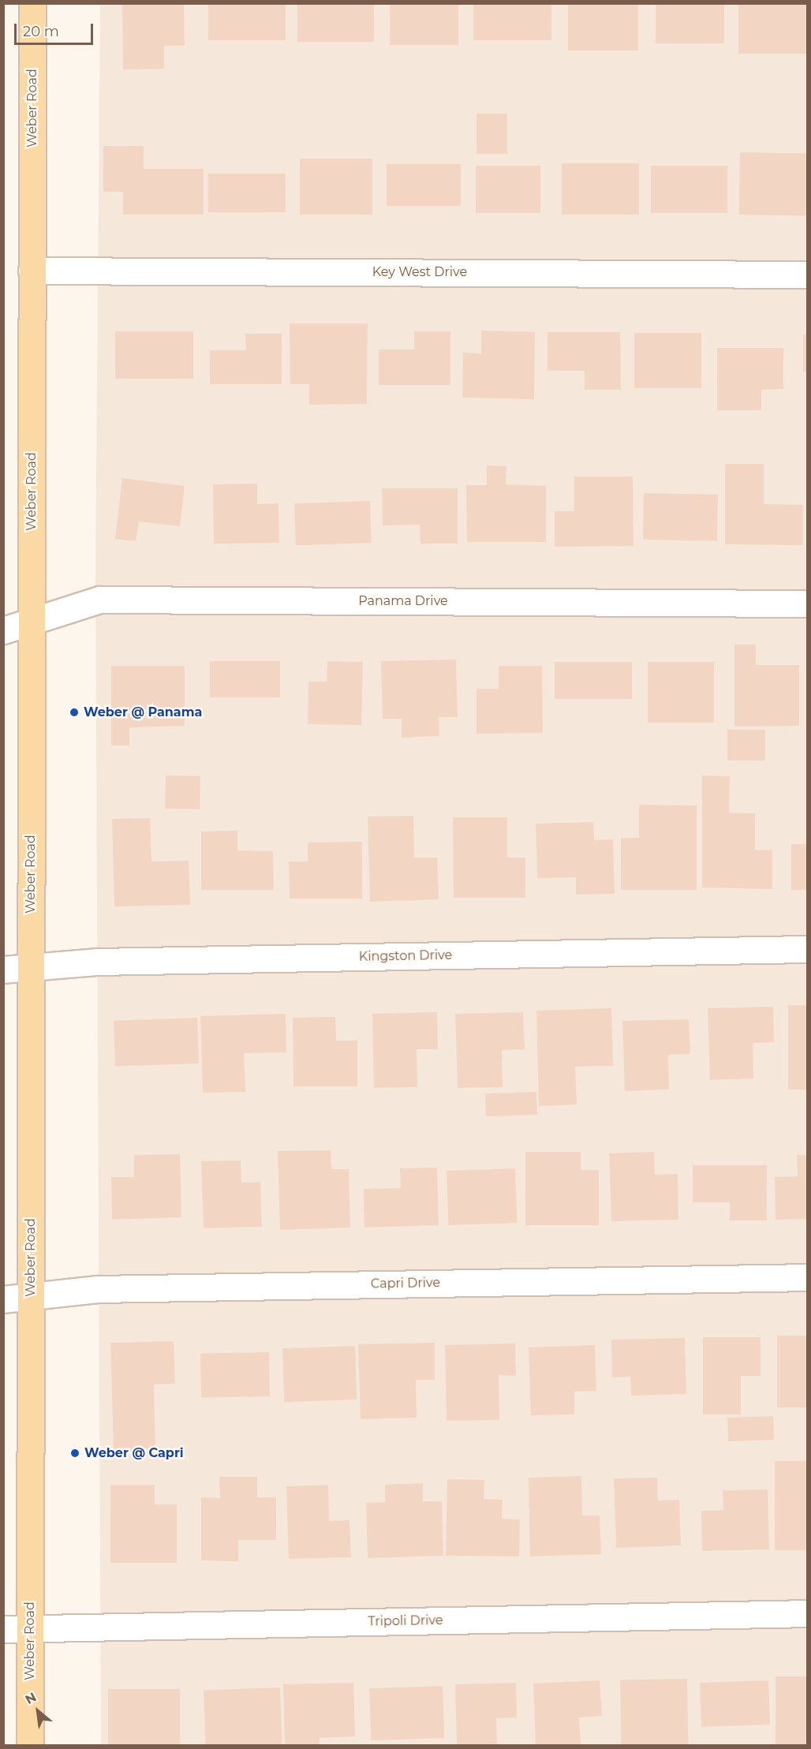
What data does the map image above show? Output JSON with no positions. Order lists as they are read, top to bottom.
{
  "streets": {
    "main road": ["Weber Road"],
    "street": [
      "Key West Drive",
      "Panama Drive",
      "Kingston Drive",
      "Capri Drive",
      "Tripoli Drive"
    ]
  },
  "crossings": [
    ["Weber Road", "Key West Drive"],
    ["Weber Road", "Panama Drive"],
    ["Weber Road", "Kingston Drive"],
    ["Weber Road", "Capri Drive"],
    ["Weber Road", "Tripoli Drive"]
  ],
  "places": ["Weber @ Panama", "Weber @ Capri"],
  "scale_bar": "20 m",
  "north": "top left"
}
